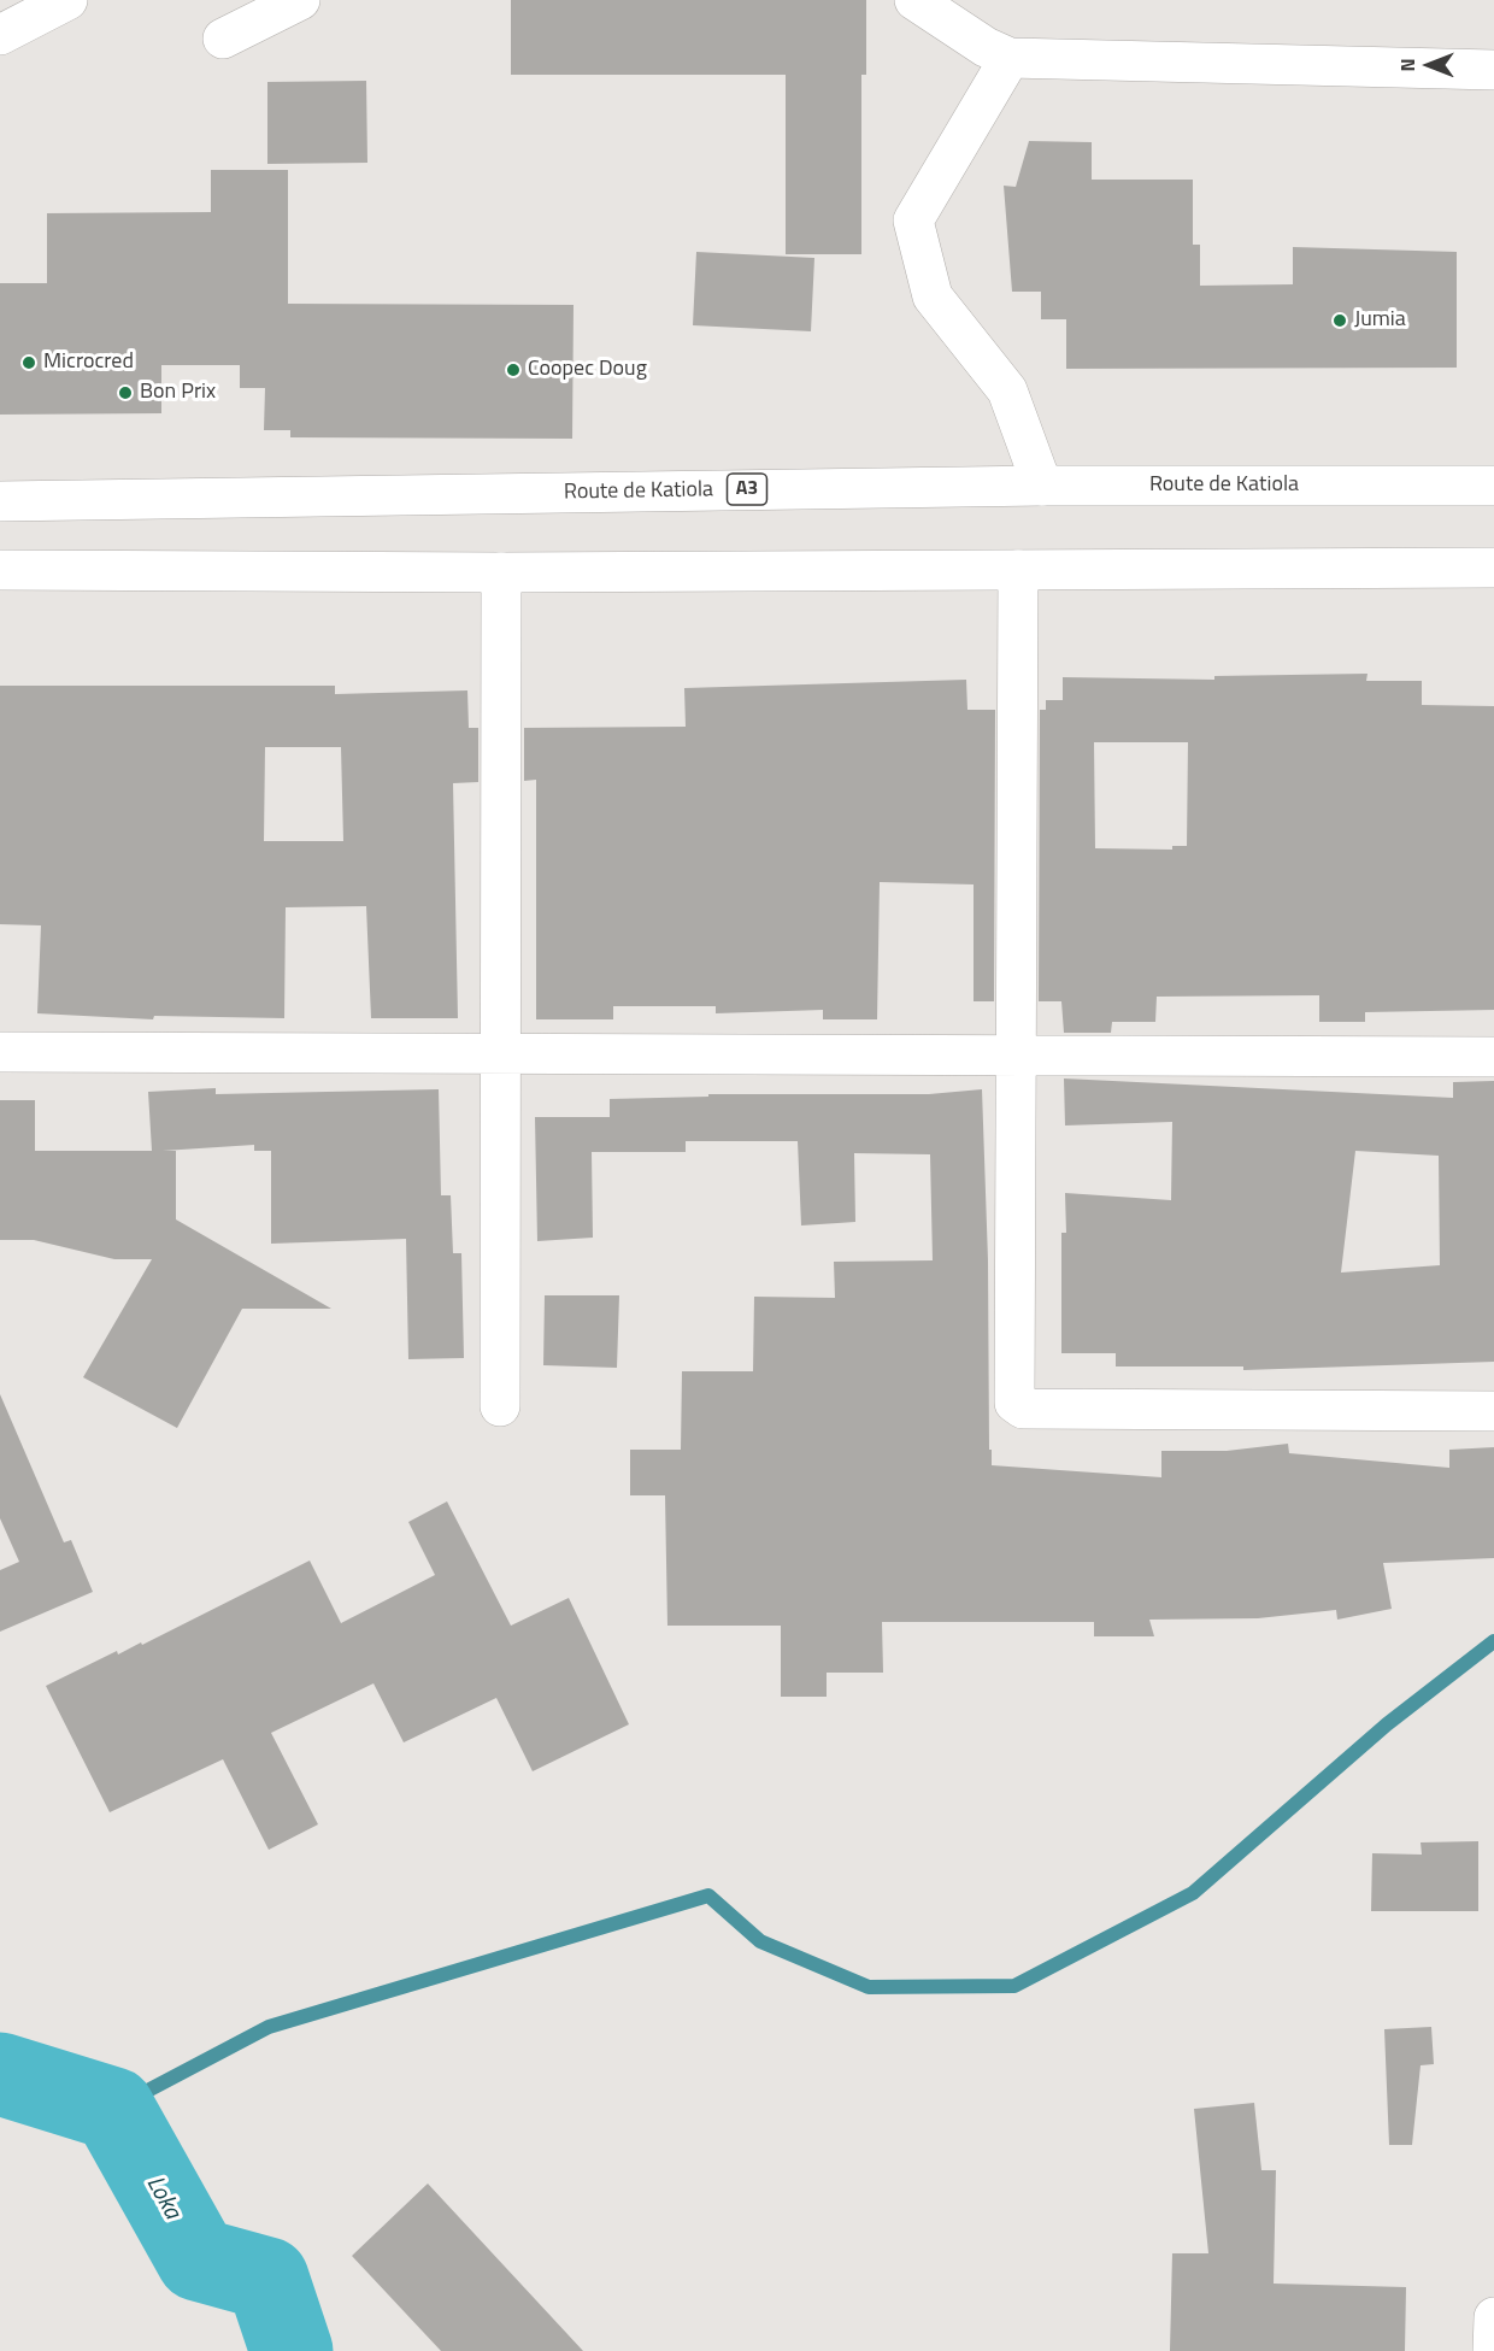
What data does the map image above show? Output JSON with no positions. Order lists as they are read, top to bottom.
{
  "streets": {
    "main road": ["Route de Katiola", "A3"]
  },
  "water": ["Loka"],
  "places": [
    "Jumia",
    "Microcred",
    "Coopec Doug",
    "Bon Prix"
  ],
  "north": "left"
}
